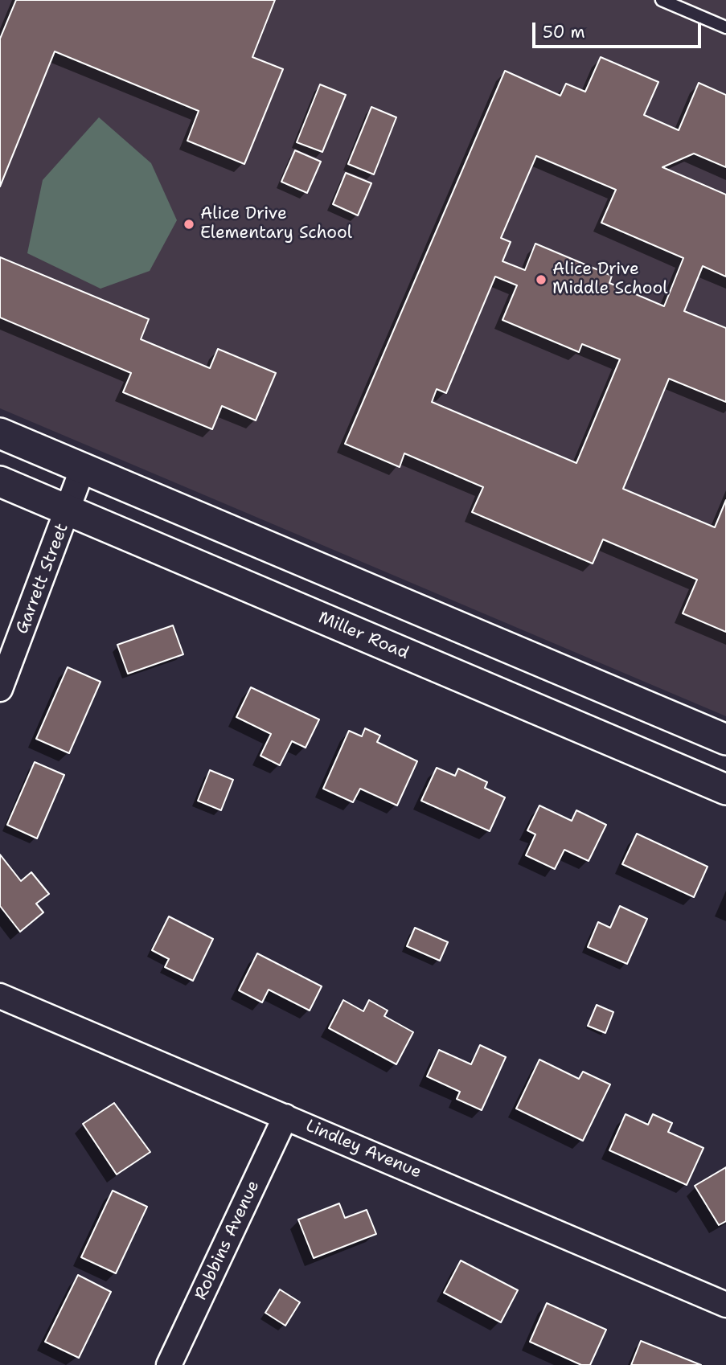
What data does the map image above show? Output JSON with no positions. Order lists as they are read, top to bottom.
{
  "streets": {
    "street": [
      "Garrett Street",
      "Miller Road",
      "Lindley Avenue",
      "Robbins Avenue"
    ]
  },
  "crossings": [
    ["Garrett Street", "Miller Road"],
    ["Lindley Avenue", "Robbins Avenue"]
  ],
  "places": ["Alice Drive Elementary School", "Alice Drive Middle School"],
  "scale_bar": "50 m"
}
